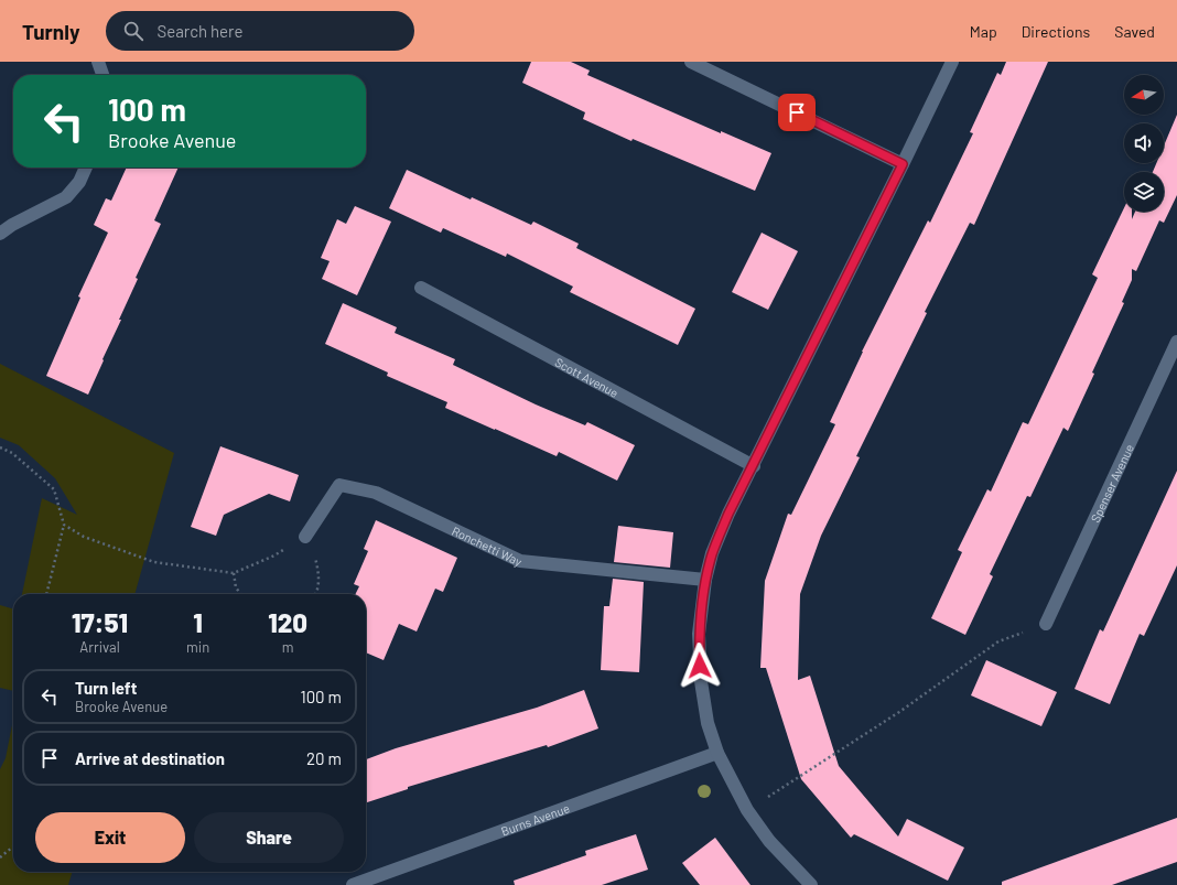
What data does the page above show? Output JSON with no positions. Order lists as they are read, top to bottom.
{
  "streets": {
    "street": [
      "Scott Avenue",
      "Spenser Avenue",
      "Ronchetti Way",
      "Burns Avenue"
    ]
  },
  "north": "left",
  "page": {
    "header": "Turnly",
    "search": "Search here",
    "nav": ["Map", "Directions", "Saved"],
    "turn": ["100 m", "Brooke Avenue"],
    "eta": [
      "17:51",
      "Arrival",
      "1",
      "min",
      "120",
      "m"
    ],
    "list": [
      {
        "name": "Turn left",
        "note": "Brooke Avenue",
        "value": "100 m"
      },
      {
        "name": "Arrive at destination",
        "value": "20 m"
      }
    ],
    "buttons": ["Exit", "Share"]
  }
}
